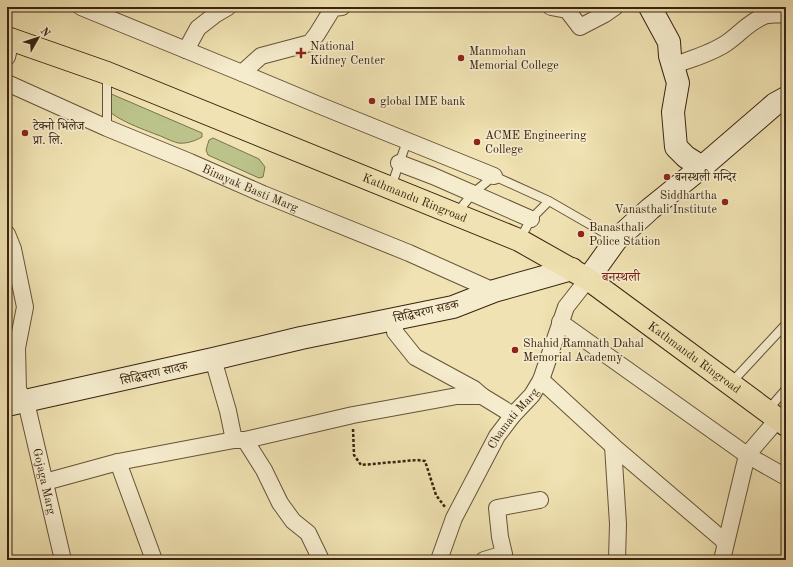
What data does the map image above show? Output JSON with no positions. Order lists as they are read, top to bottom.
{
  "streets": {
    "highway": ["Kathmandu Ringroad"],
    "main road": ["सिद्धिचरण सडक", "सिद्धिचरण सादक"],
    "street": ["Binayak Basti Marg", "Chamati Marg", "Gojaga Marg"]
  },
  "crossings": [
    ["Binayak Basti Marg", "सिद्धिचरण सडक"],
    ["Kathmandu Ringroad", "सिद्धिचरण सडक"],
    ["Kathmandu Ringroad", "Chamati Marg"],
    ["सिद्धिचरण सडक", "सिद्धिचरण सादक"],
    ["सिद्धिचरण सडक", "Chamati Marg"],
    ["सिद्धिचरण सादक", "Gojaga Marg"]
  ],
  "districts": ["बनस्थली"],
  "places": {
    "health": ["National Kidney Center"],
    "other": [
      "Manmohan Memorial College",
      "global IME bank",
      "टेक्नो भिलेज प्रा. लि.",
      "ACME Engineering College",
      "बनस्थली मन्दिर",
      "Siddhartha Vanasthali Institute",
      "Banasthali Police Station",
      "Shahid Ramnath Dahal Memorial Academy"
    ]
  },
  "north": "top right"
}
